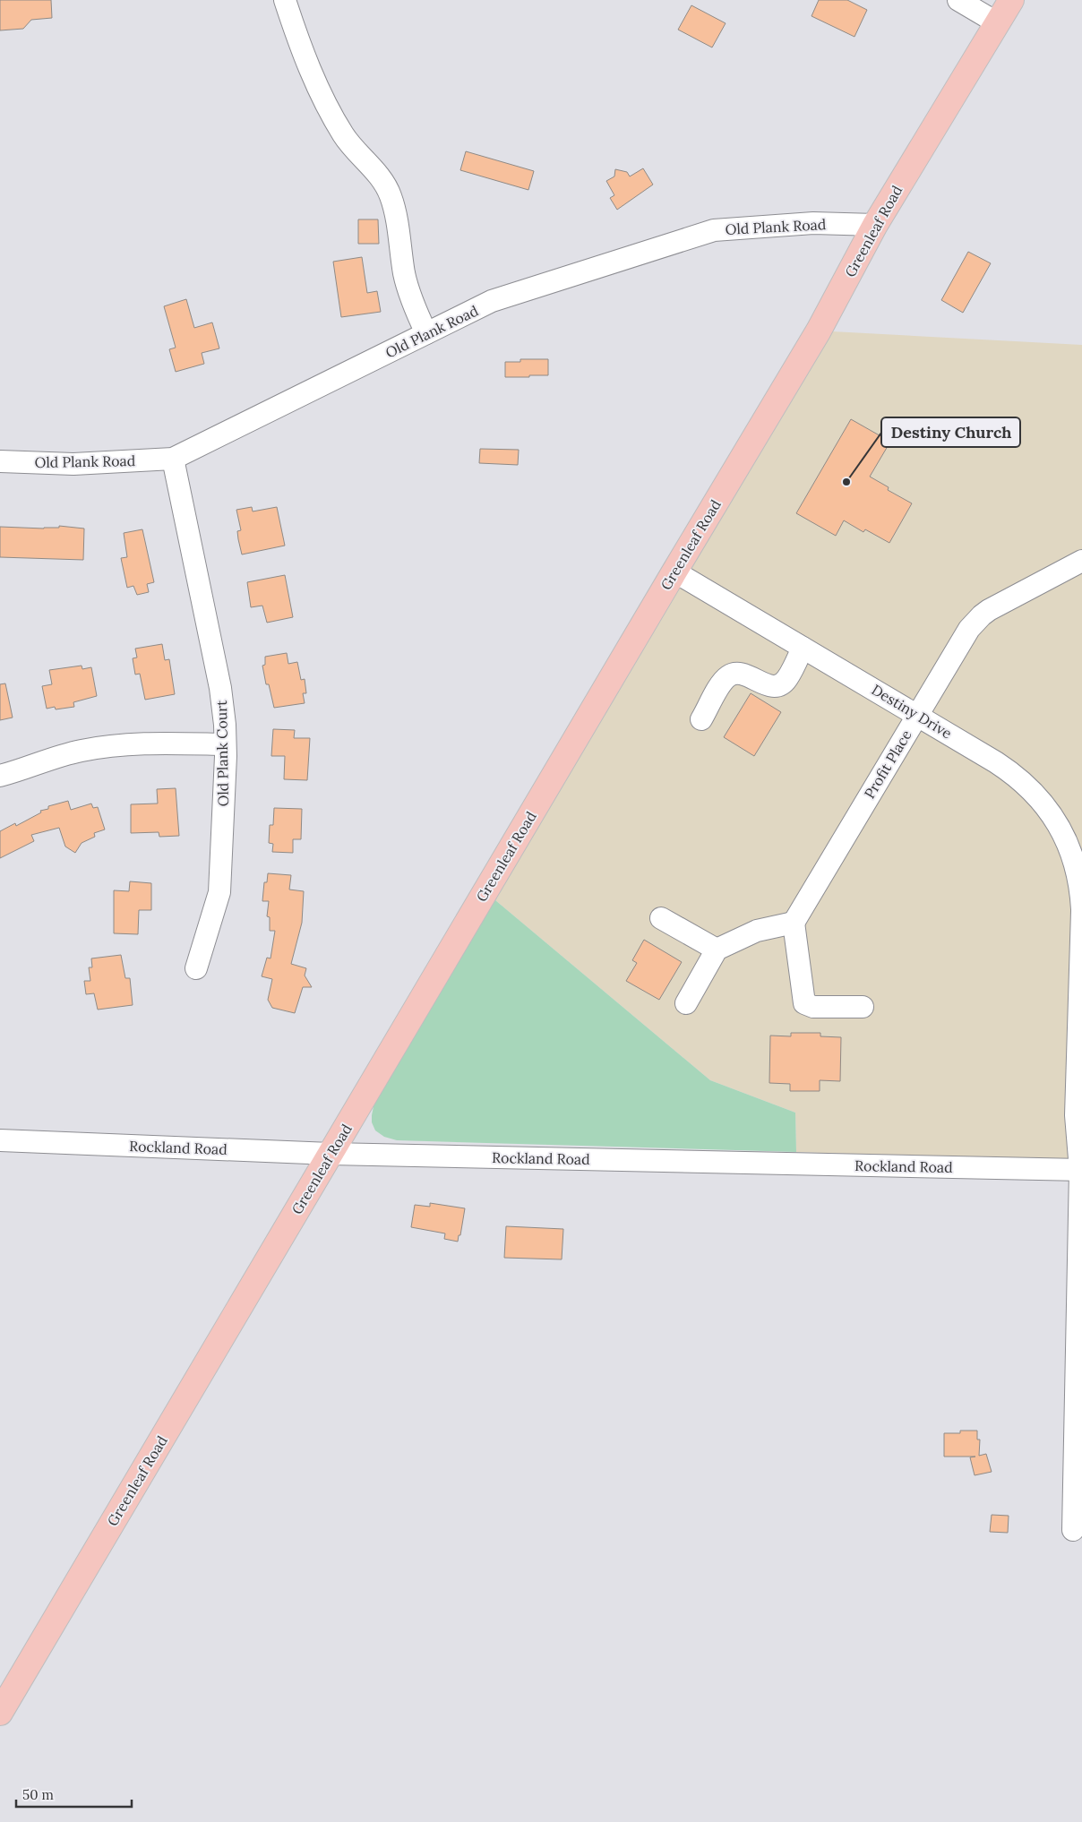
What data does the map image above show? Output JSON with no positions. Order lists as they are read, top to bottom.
{
  "streets": {
    "main road": ["Greenleaf Road"],
    "street": [
      "Old Plank Road",
      "Destiny Drive",
      "Old Plank Court",
      "Profit Place",
      "Rockland Road"
    ]
  },
  "crossings": [
    ["Old Plank Road", "Greenleaf Road"],
    ["Old Plank Road", "Old Plank Court"],
    ["Greenleaf Road", "Destiny Drive"],
    ["Greenleaf Road", "Rockland Road"],
    ["Destiny Drive", "Profit Place"],
    ["Destiny Drive", "Rockland Road"]
  ],
  "places": ["Destiny Church"],
  "scale_bar": "50 m"
}
